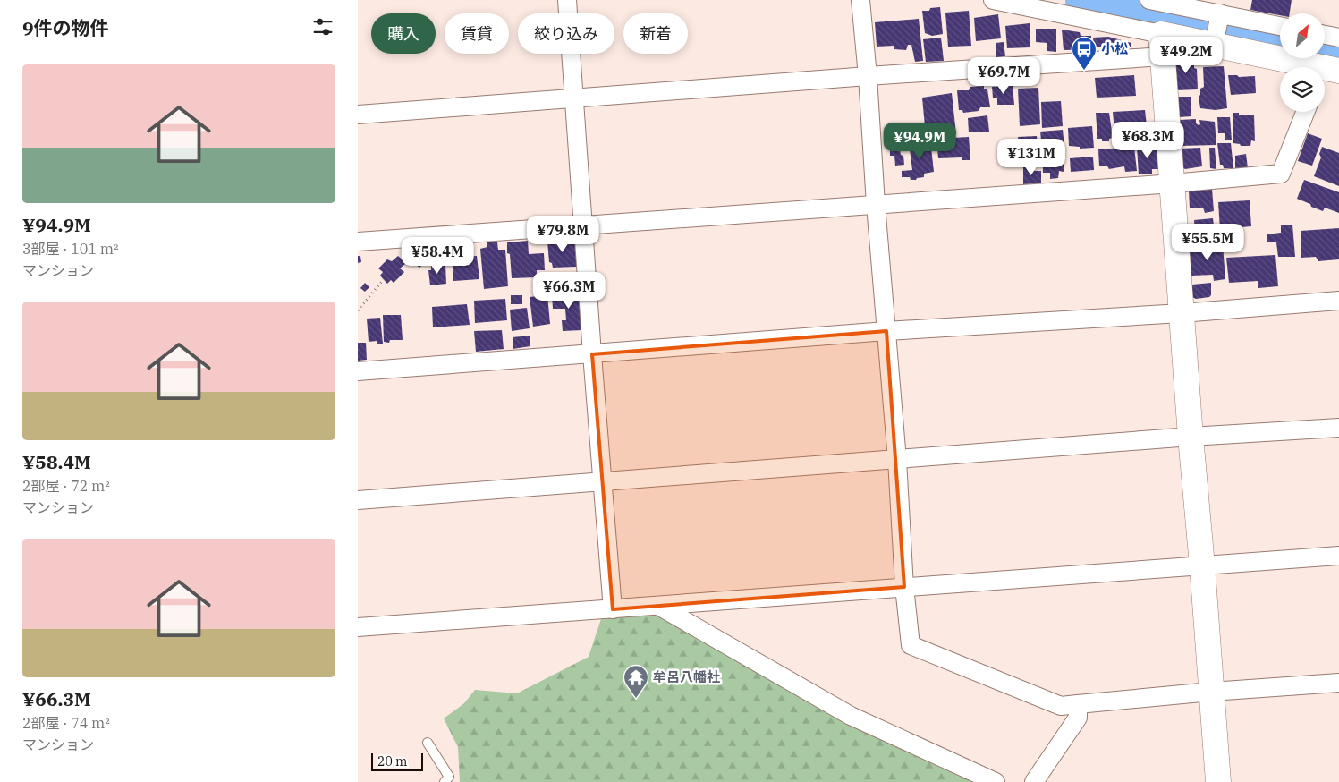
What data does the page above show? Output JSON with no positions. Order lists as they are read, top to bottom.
{
  "places": {
    "bus stop": ["小松"],
    "temple": ["牟呂八幡社"]
  },
  "scale_bar": "20 m",
  "north": "top right",
  "page": {
    "heading": "9件の物件",
    "chip": [
      "購入",
      "賃貸",
      "絞り込み",
      "新着"
    ],
    "price": [
      "¥49.2M",
      "¥69.7M",
      "¥68.3M",
      "¥94.9M",
      "¥131M",
      "¥79.8M",
      "¥55.5M",
      "¥58.4M",
      "¥66.3M"
    ],
    "list": [
      {
        "name": "¥94.9M",
        "note": "3部屋 · 101 m² · マンション"
      },
      {
        "name": "¥58.4M",
        "note": "2部屋 · 72 m² · マンション"
      },
      {
        "name": "¥66.3M",
        "note": "2部屋 · 74 m² · マンション"
      }
    ],
    "scale": "20 m"
  }
}
